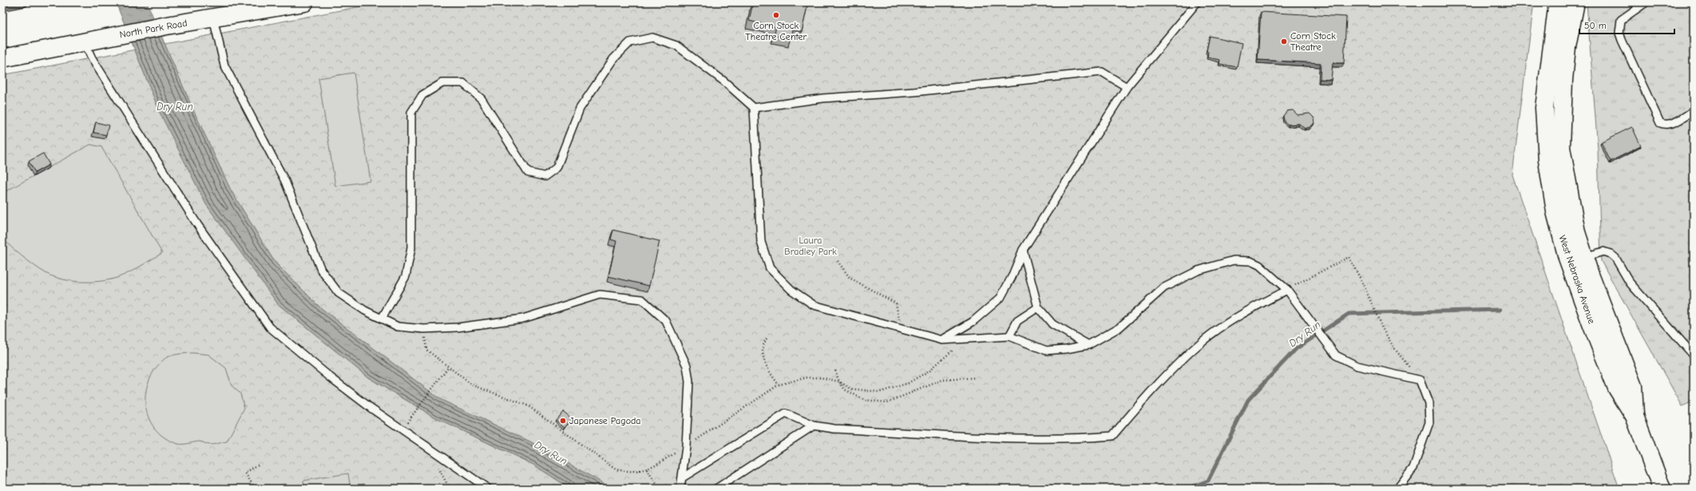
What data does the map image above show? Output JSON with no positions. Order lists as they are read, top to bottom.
{
  "streets": {
    "main road": ["North Park Road", "West Nebraska Avenue"]
  },
  "water": ["Dry Run"],
  "parks": ["Laura Bradley Park"],
  "places": ["Corn Stock Theatre Center", "Corn Stock Theatre", "Japanese Pagoda"],
  "scale_bar": "50 m"
}
